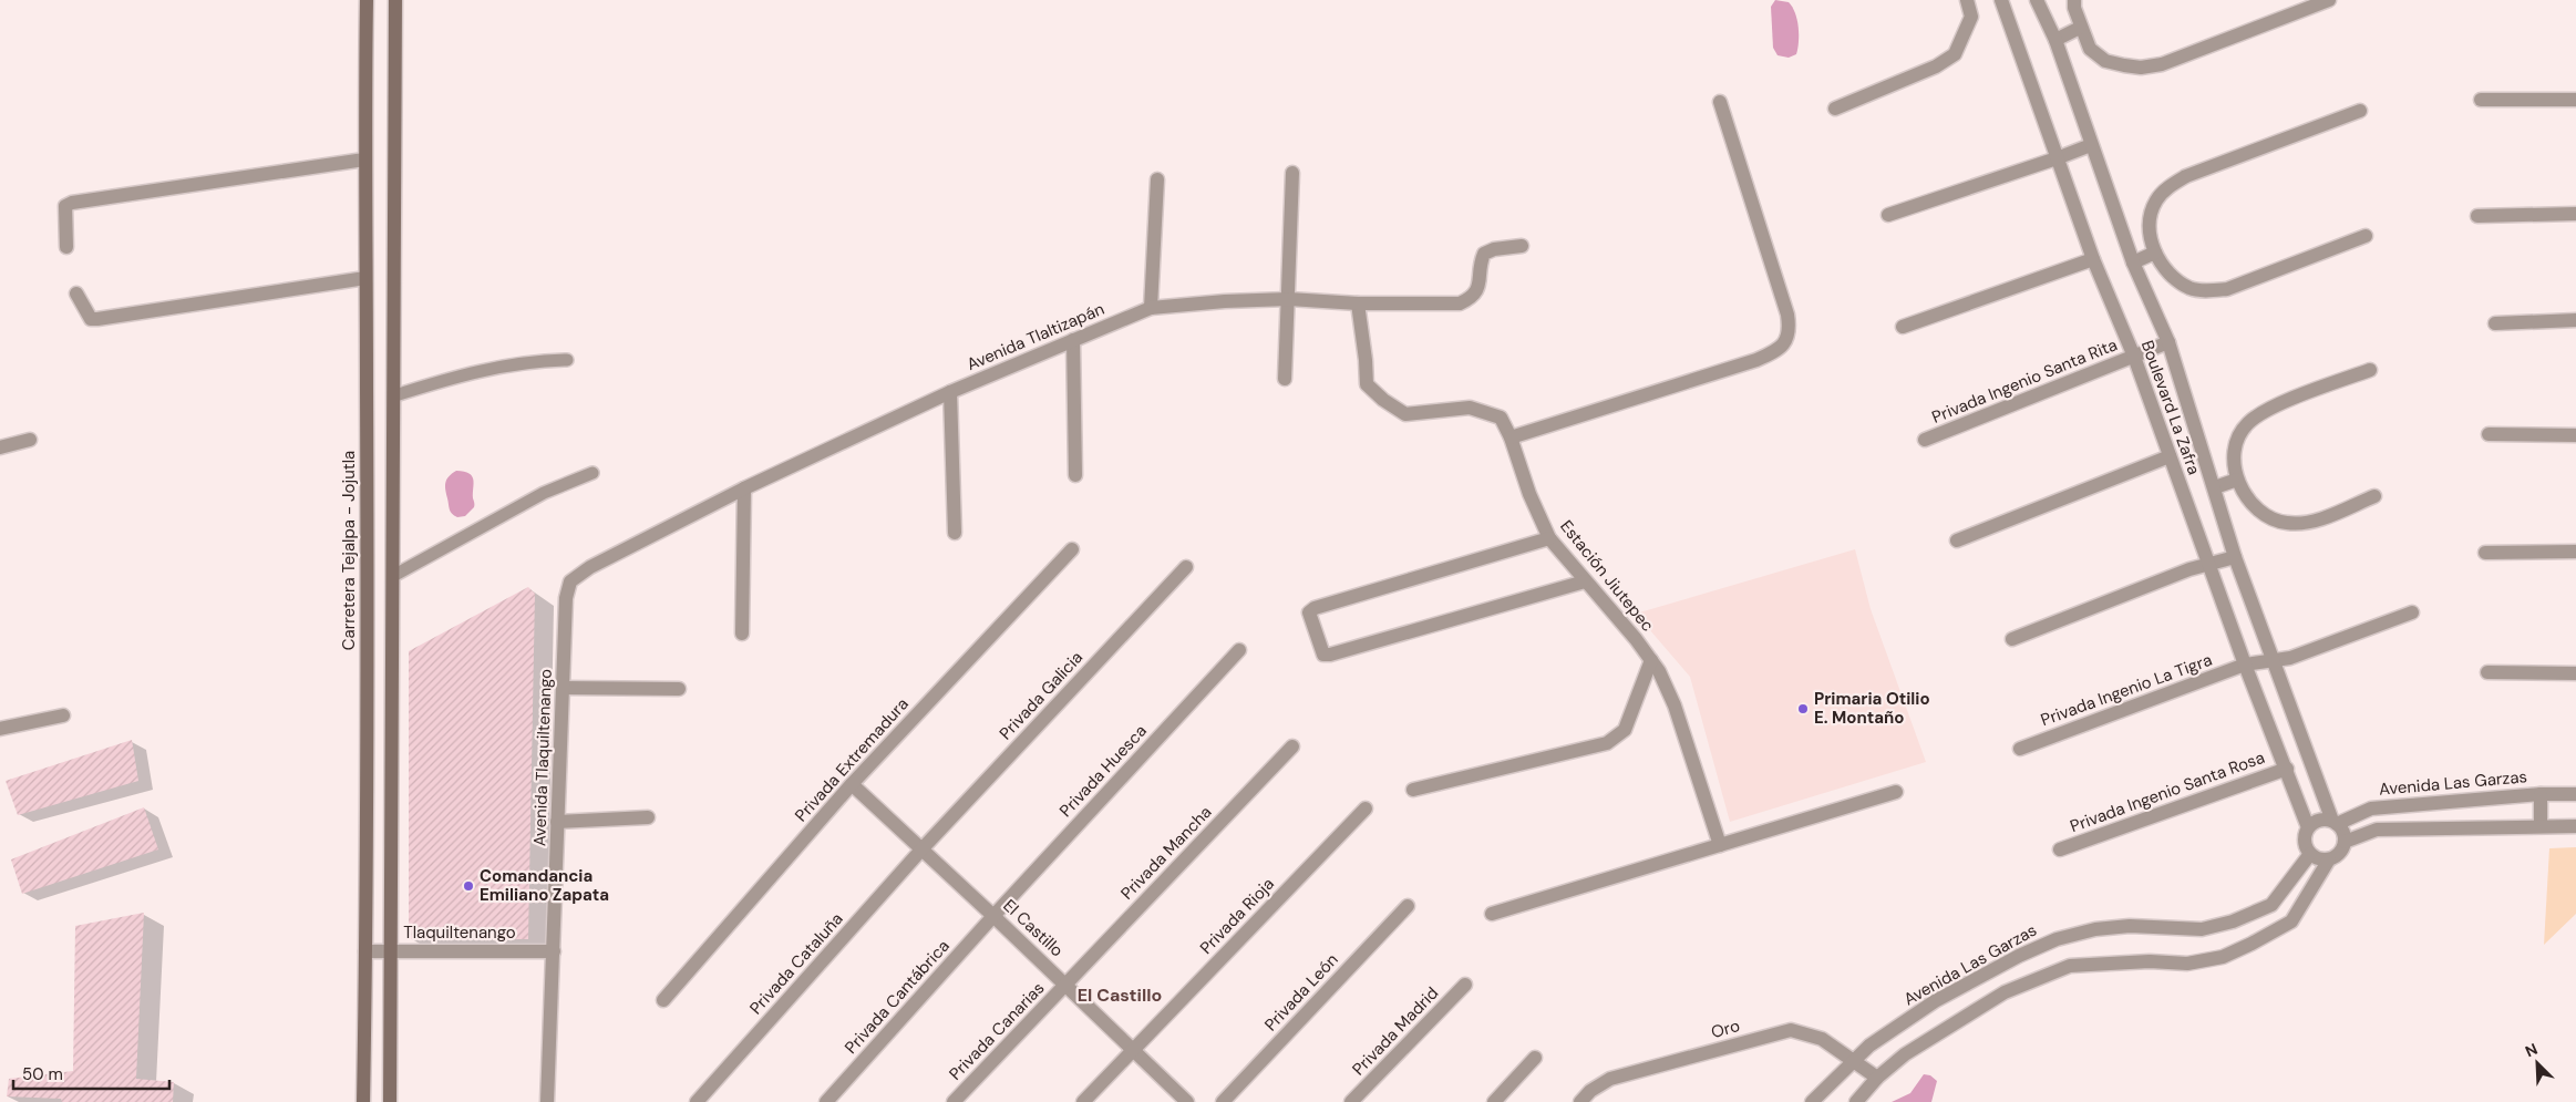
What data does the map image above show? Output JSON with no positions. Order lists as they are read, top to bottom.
{
  "streets": {
    "main road": ["Carretera Tejalpa - Jojutla"],
    "street": [
      "Avenida Tlaltizapán",
      "Privada Ingenio Santa Rita",
      "Boulevard La Zafra",
      "Estación Jiutepec",
      "Privada Ingenio La Tigra",
      "Privada Galicia",
      "Avenida Tlaquiltenango",
      "Privada Extremadura",
      "Privada Huesca",
      "Avenida Las Garzas",
      "Privada Ingenio Santa Rosa",
      "Privada Mancha",
      "Privada Rioja",
      "El Castillo",
      "Tlaquiltenango",
      "Privada Cataluña",
      "Privada León",
      "Privada Cantábrica",
      "Oro",
      "Privada Canarias",
      "Privada Madrid"
    ]
  },
  "crossings": [
    ["Avenida Tlaltizapán", "Estación Jiutepec"],
    ["Avenida Tlaltizapán", "Avenida Tlaquiltenango"],
    ["Privada Ingenio Santa Rita", "Boulevard La Zafra"],
    ["Boulevard La Zafra", "Privada Ingenio La Tigra"],
    ["Boulevard La Zafra", "Avenida Las Garzas"],
    ["Boulevard La Zafra", "Privada Ingenio Santa Rosa"],
    ["Carretera Tejalpa - Jojutla", "Tlaquiltenango"],
    ["Privada Galicia", "El Castillo"],
    ["Privada Galicia", "Privada Cataluña"],
    ["Avenida Tlaquiltenango", "Tlaquiltenango"],
    ["Privada Extremadura", "El Castillo"],
    ["Privada Huesca", "El Castillo"],
    ["Privada Huesca", "Privada Cantábrica"],
    ["Avenida Las Garzas", "Oro"],
    ["Privada Mancha", "El Castillo"],
    ["Privada Mancha", "Privada Canarias"],
    ["Privada Rioja", "El Castillo"],
    ["El Castillo", "Privada Cataluña"],
    ["El Castillo", "Privada Cantábrica"],
    ["El Castillo", "Privada Canarias"]
  ],
  "districts": ["El Castillo"],
  "places": ["Primaria Otilio E. Montaño", "Comandancia Emiliano Zapata"],
  "scale_bar": "50 m",
  "north": "top left"
}
